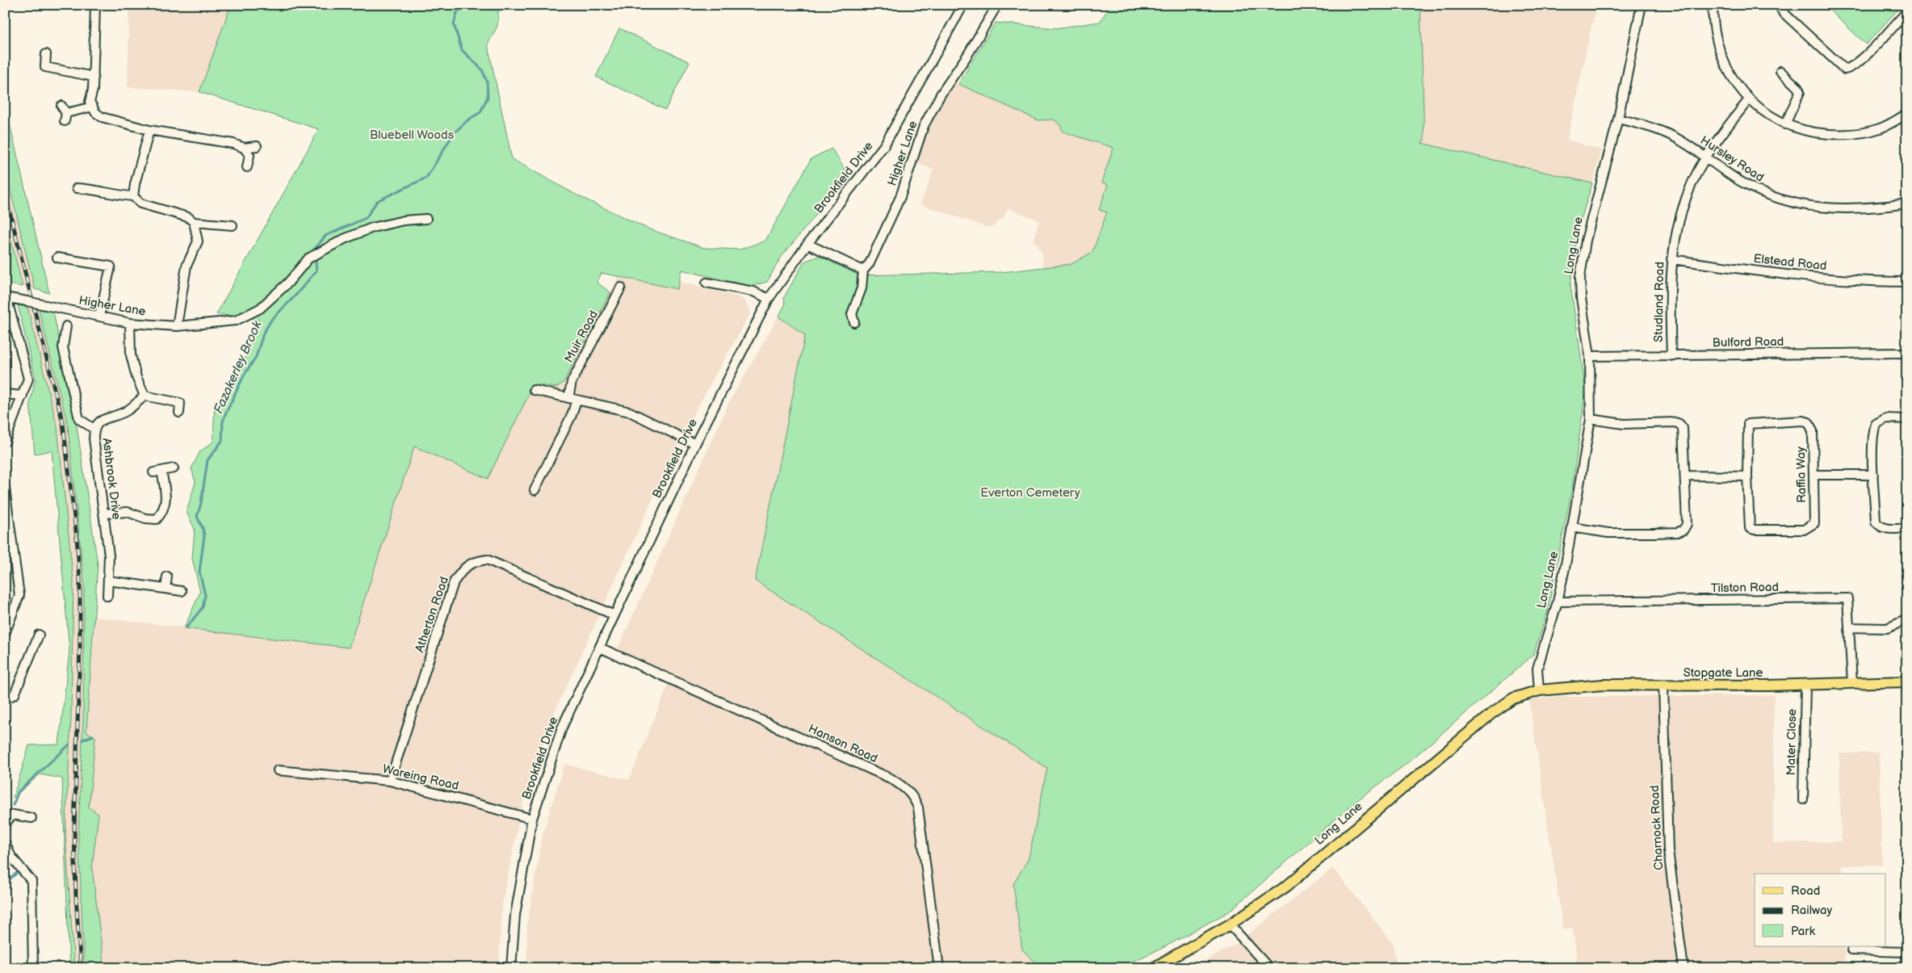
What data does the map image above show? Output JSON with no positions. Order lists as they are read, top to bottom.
{
  "streets": {
    "main road": ["Long Lane", "Stopgate Lane"],
    "street": [
      "Higher Lane",
      "Hursley Road",
      "Brookfield Drive",
      "Elstead Road",
      "Studland Road",
      "Muir Road",
      "Bulford Road",
      "Raffia Way",
      "Ashbrook Drive",
      "Tilston Road",
      "Atherton Road",
      "Mater Close",
      "Hanson Road",
      "Wareing Road",
      "Charnock Road"
    ]
  },
  "crossings": [
    ["Hursley Road", "Long Lane"],
    ["Hursley Road", "Studland Road"],
    ["Brookfield Drive", "Atherton Road"],
    ["Brookfield Drive", "Hanson Road"],
    ["Brookfield Drive", "Wareing Road"],
    ["Long Lane", "Bulford Road"],
    ["Long Lane", "Tilston Road"],
    ["Long Lane", "Stopgate Lane"],
    ["Elstead Road", "Studland Road"],
    ["Studland Road", "Bulford Road"],
    ["Tilston Road", "Stopgate Lane"],
    ["Atherton Road", "Wareing Road"],
    ["Stopgate Lane", "Mater Close"],
    ["Stopgate Lane", "Charnock Road"]
  ],
  "water": ["Fazakerley Brook"],
  "parks": ["Bluebell Woods", "Everton Cemetery"],
  "legend": ["Road", "Railway", "Park"]
}
